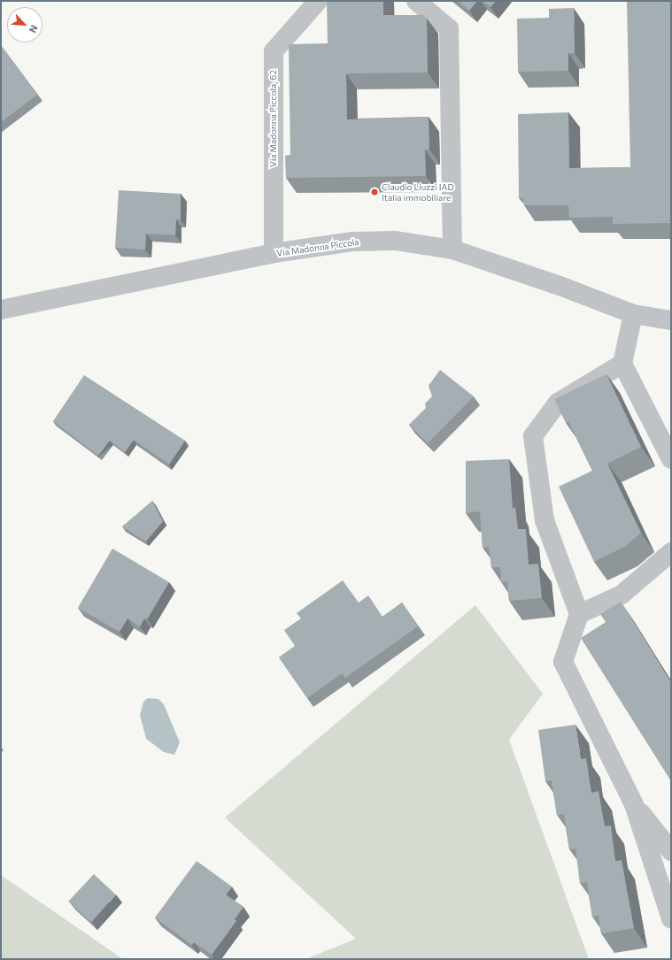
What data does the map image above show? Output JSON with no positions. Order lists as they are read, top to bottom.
{
  "streets": {
    "street": ["Via Madonna Piccola, 62", "Via Madonna Piccola"]
  },
  "crossings": [
    ["Via Madonna Piccola, 62", "Via Madonna Piccola"]
  ],
  "places": ["Claudio Liuzzi IAD Italia immobiliare"],
  "north": "bottom right"
}
